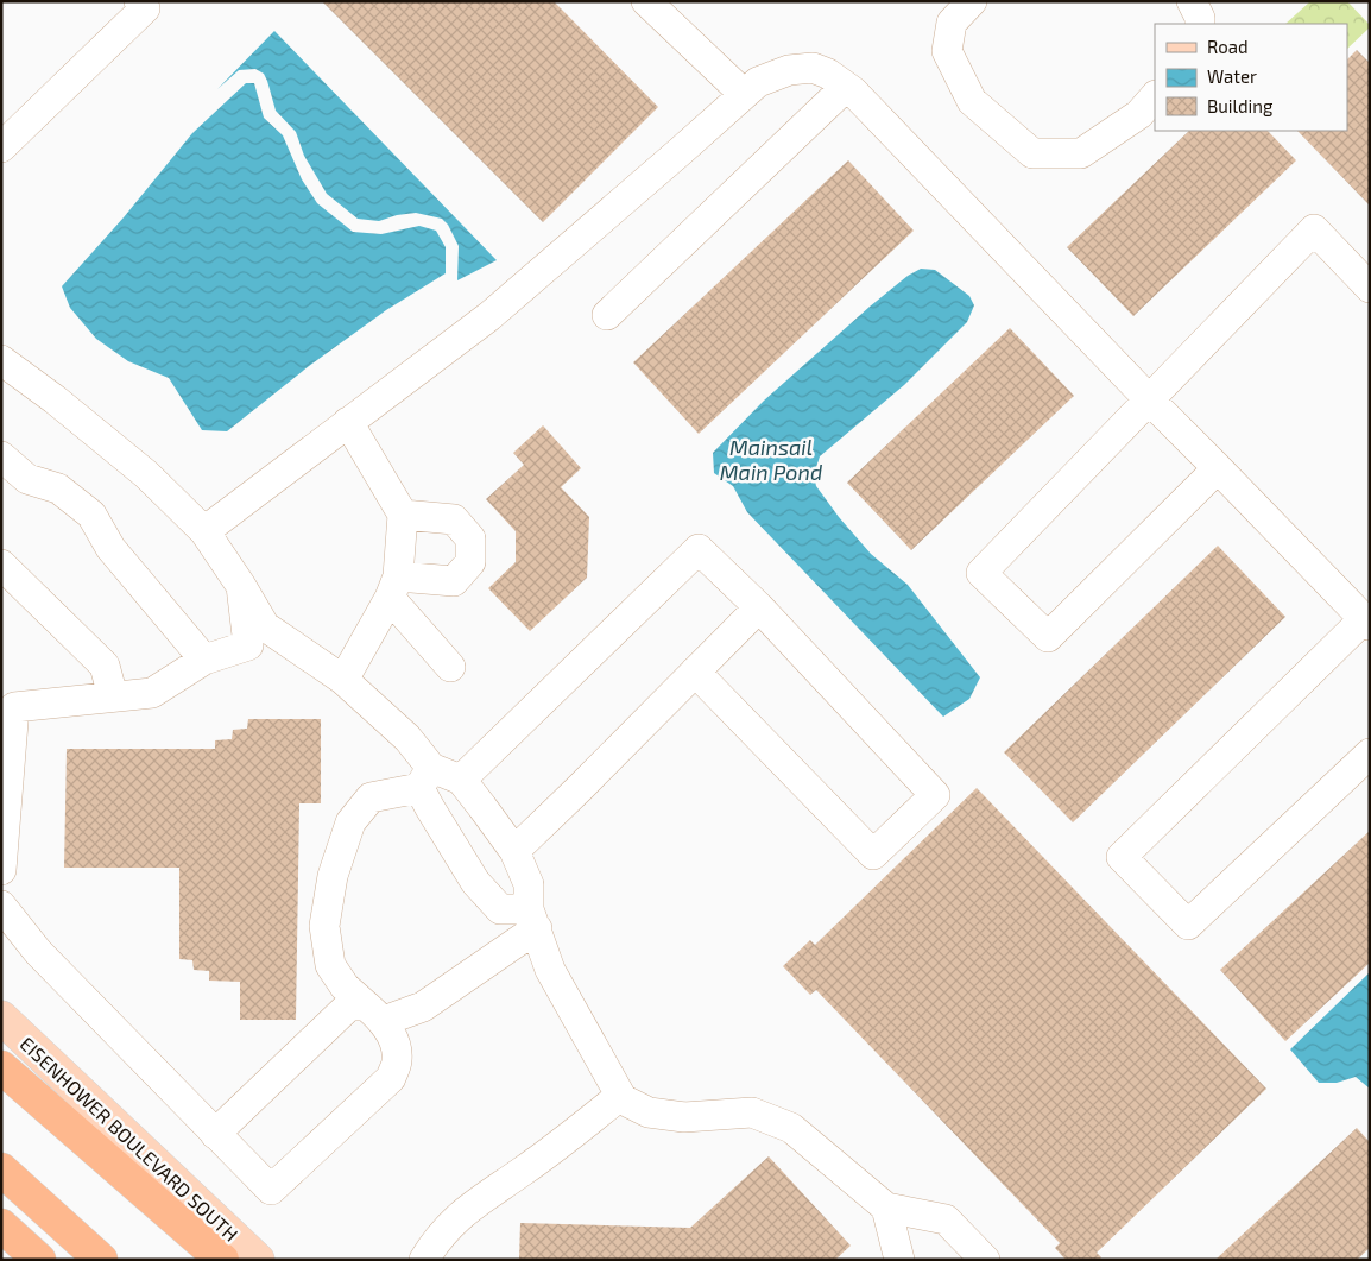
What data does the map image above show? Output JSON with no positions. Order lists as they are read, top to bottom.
{
  "streets": {
    "main road": ["EISENHOWER BOULEVARD SOUTH"]
  },
  "water": ["Mainsail Main Pond"],
  "legend": ["Road", "Water", "Building"]
}
